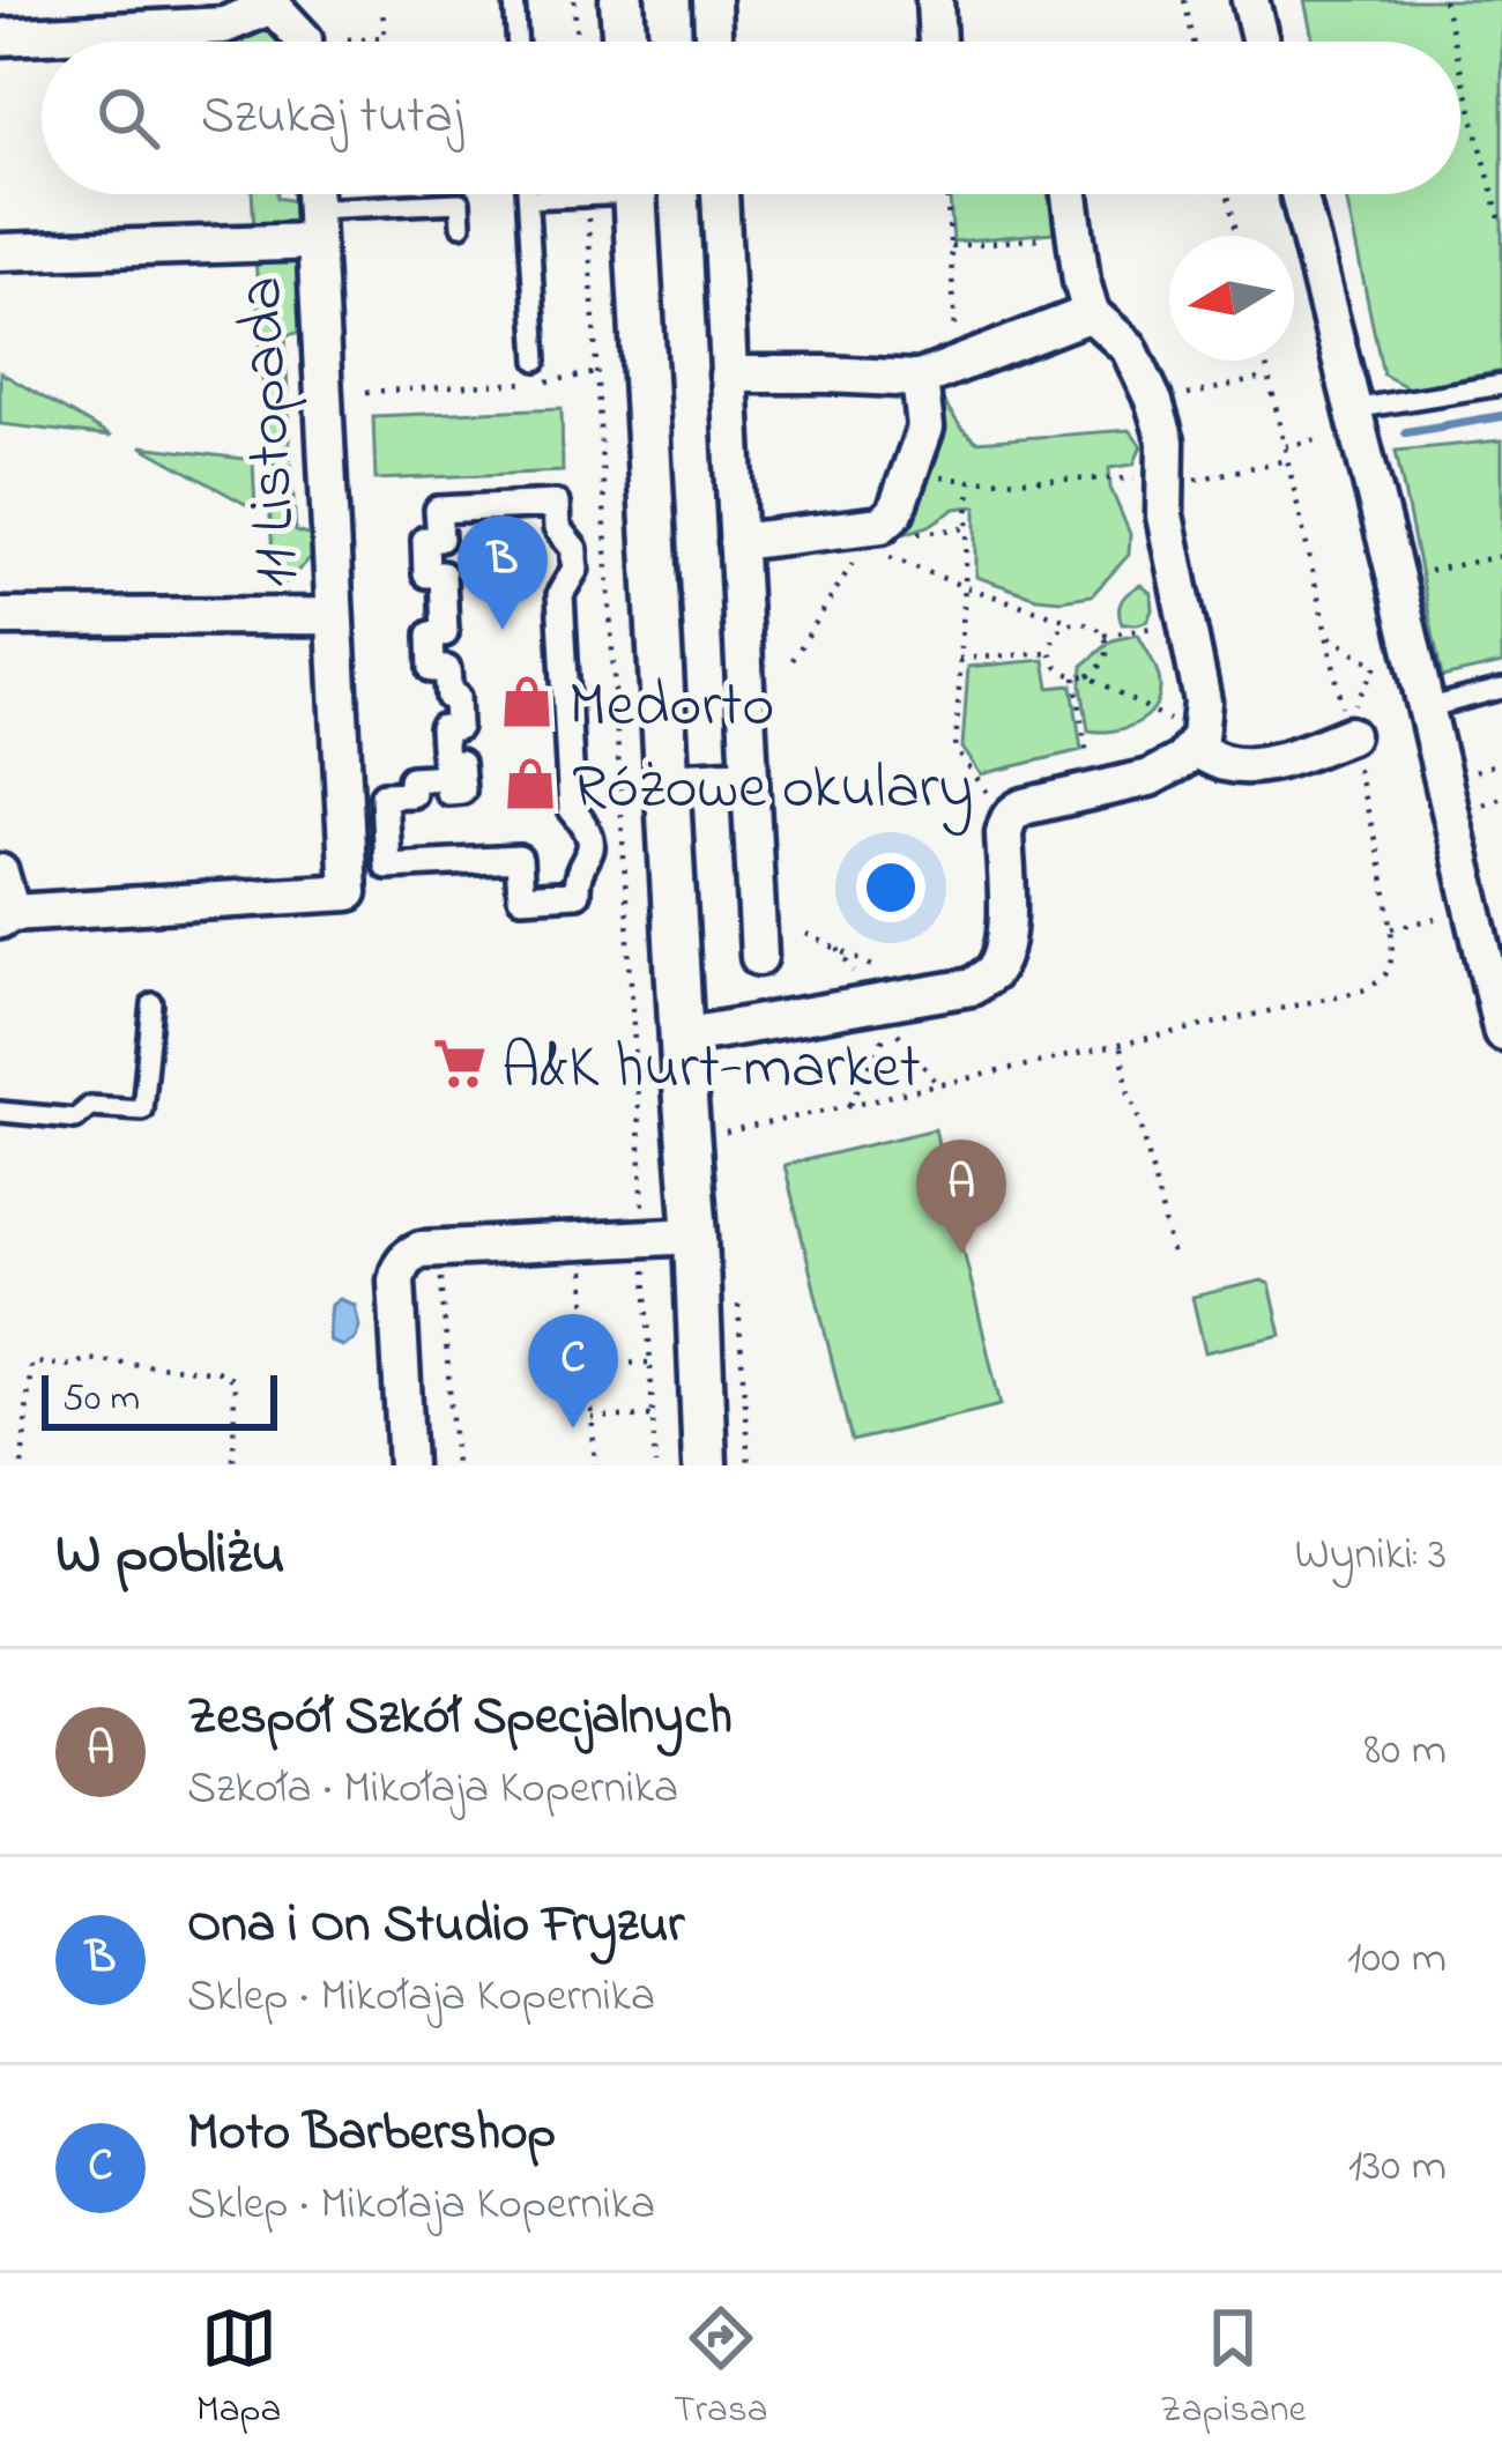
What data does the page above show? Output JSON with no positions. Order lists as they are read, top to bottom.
{
  "streets": {
    "street": ["11 Listopada"]
  },
  "places": {
    "shop": ["Medorto", "Różowe okulary"],
    "supermarket": ["A&K hurt-market"]
  },
  "scale_bar": "50 m",
  "north": "left",
  "page": {
    "search": "Szukaj tutaj",
    "pins": ["B", "A", "C"],
    "scale": "50 m",
    "heading": ["W pobliżu", "Wyniki: 3"],
    "list": [
      {
        "mark": "A",
        "name": "Zespół Szkół Specjalnych",
        "note": "Szkoła · Mikołaja Kopernika",
        "value": "80 m"
      },
      {
        "mark": "B",
        "name": "Ona i On Studio Fryzur",
        "note": "Sklep · Mikołaja Kopernika",
        "value": "100 m"
      },
      {
        "mark": "C",
        "name": "Moto Barbershop",
        "note": "Sklep · Mikołaja Kopernika",
        "value": "130 m"
      }
    ],
    "nav": ["Mapa", "Trasa", "Zapisane"]
  }
}
